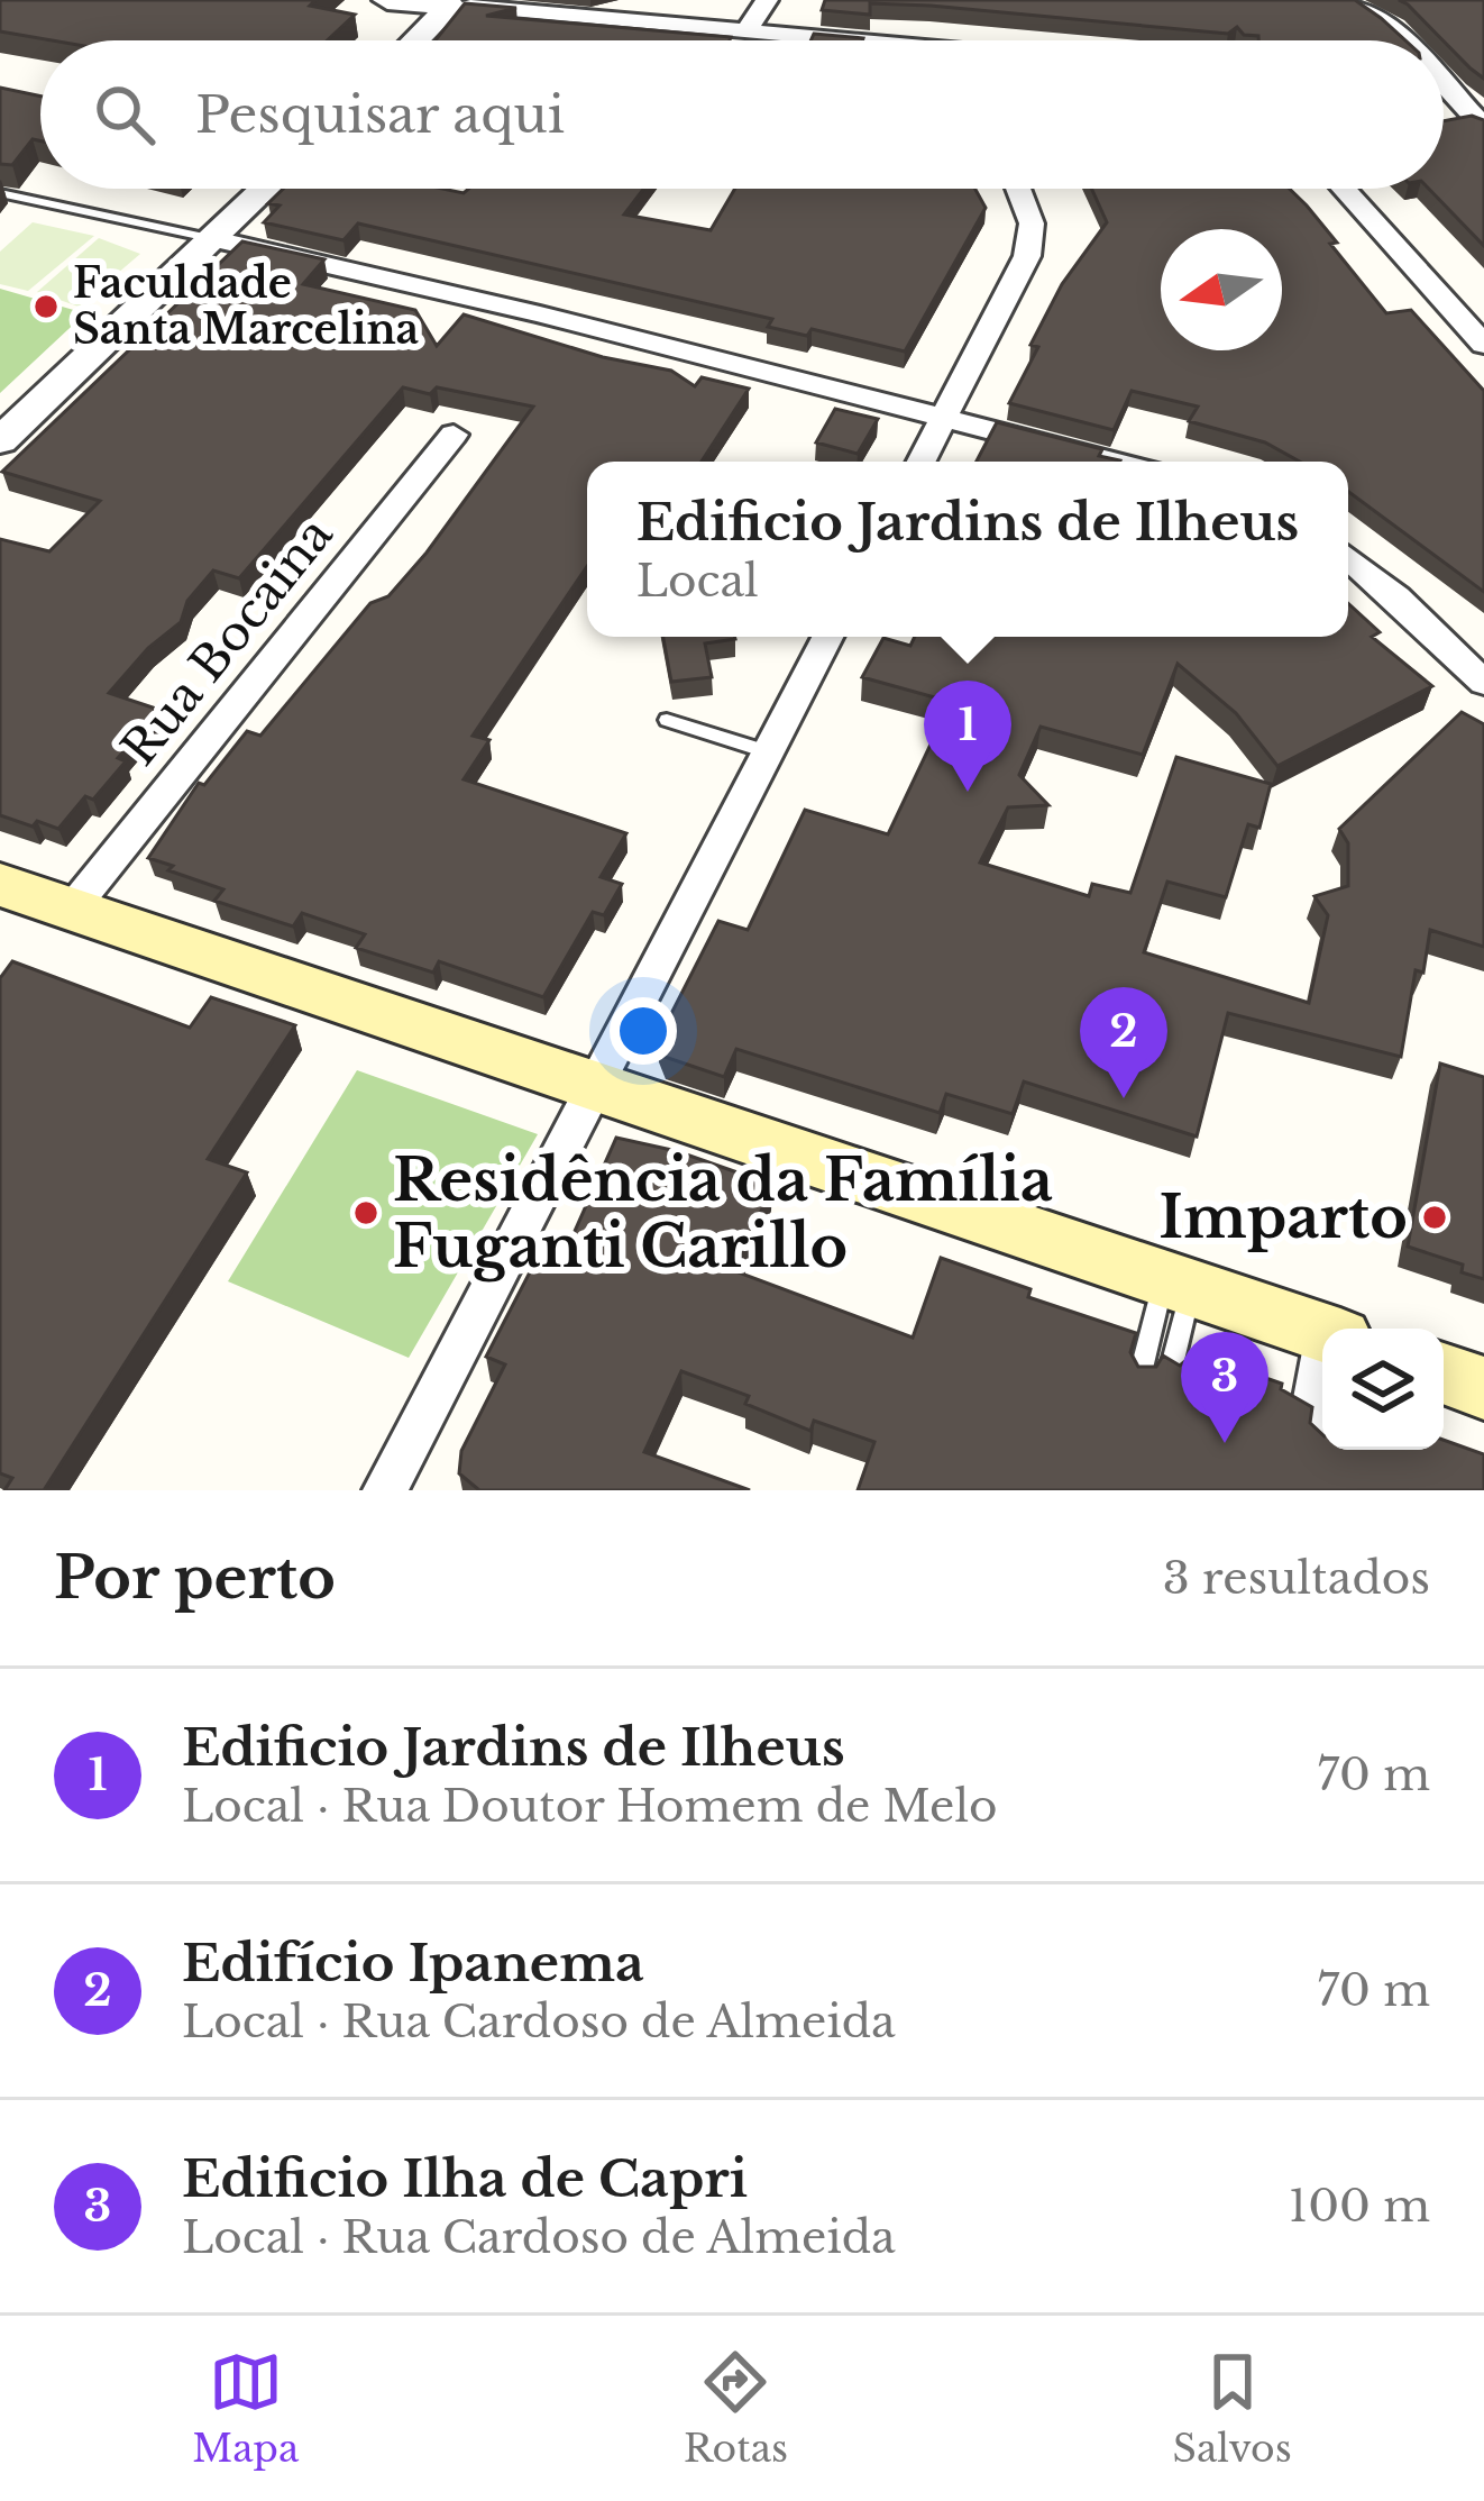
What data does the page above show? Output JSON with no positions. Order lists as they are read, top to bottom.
{
  "streets": {
    "street": ["Rua Bocaina"]
  },
  "places": ["Faculdade Santa Marcelina", "Residência da Família Fuganti Carillo", "Imparto"],
  "north": "left",
  "page": {
    "search": "Pesquisar aqui",
    "popup": ["Edificio Jardins de Ilheus", "Local"],
    "pins": ["1", "2", "3"],
    "heading": ["Por perto", "3 resultados"],
    "list": [
      {
        "mark": "1",
        "name": "Edificio Jardins de Ilheus",
        "note": "Local · Rua Doutor Homem de Melo",
        "value": "70 m"
      },
      {
        "mark": "2",
        "name": "Edifício Ipanema",
        "note": "Local · Rua Cardoso de Almeida",
        "value": "70 m"
      },
      {
        "mark": "3",
        "name": "Edificio Ilha de Capri",
        "note": "Local · Rua Cardoso de Almeida",
        "value": "100 m"
      }
    ],
    "nav": ["Mapa", "Rotas", "Salvos"]
  }
}
